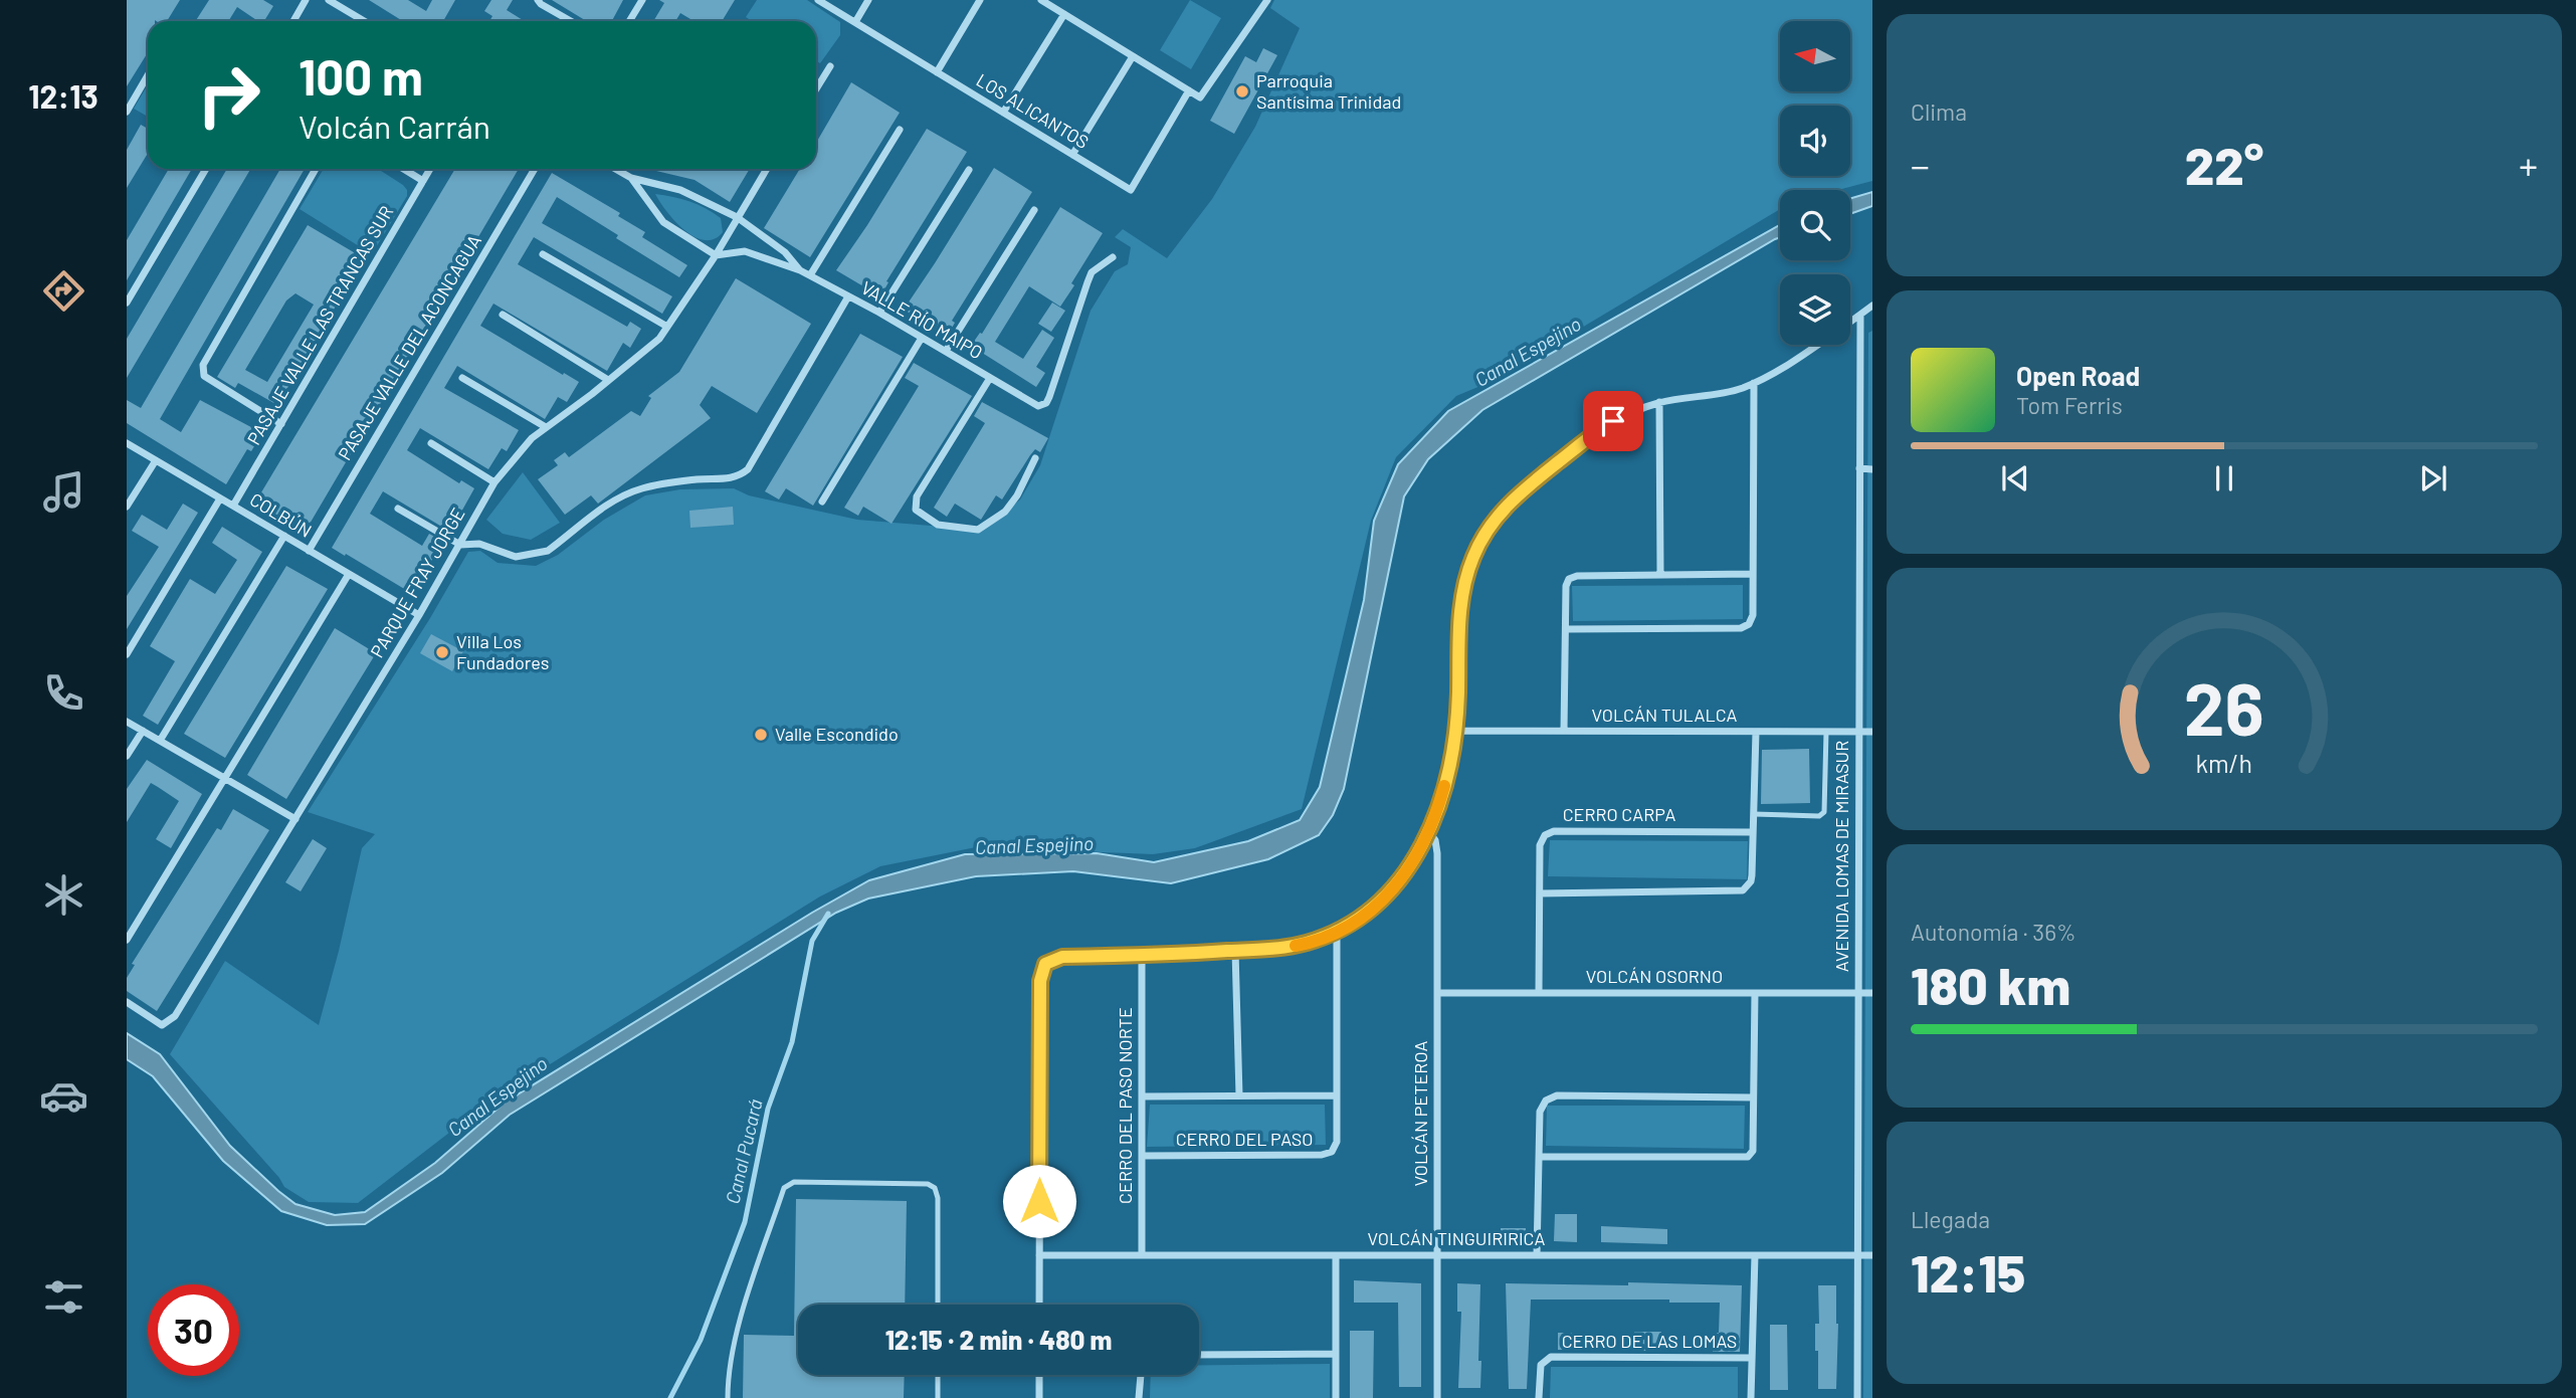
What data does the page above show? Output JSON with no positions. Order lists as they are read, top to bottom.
{
  "streets": {
    "street": [
      "LOS ALICANTOS",
      "VALLE RÍO MAIPO",
      "PASAJE VALLE LAS TRANCAS SUR",
      "PASAJE VALLE DEL ACONCAGUA",
      "COLBÚN",
      "PARQUE FRAY JORGE",
      "VOLCÁN TULALCA",
      "CERRO CARPA",
      "AVENIDA LOMAS DE MIRASUR",
      "VOLCÁN OSORNO",
      "CERRO DEL PASO NORTE",
      "VOLCÁN PETEROA",
      "CERRO DEL PASO",
      "VOLCÁN TINGUIRIRICA",
      "CERRO DE LAS LOMAS"
    ]
  },
  "crossings": [
    ["VALLE RÍO MAIPO", "PARQUE FRAY JORGE"],
    ["PASAJE VALLE LAS TRANCAS SUR", "COLBÚN"],
    ["PASAJE VALLE DEL ACONCAGUA", "COLBÚN"],
    ["COLBÚN", "PARQUE FRAY JORGE"],
    ["VOLCÁN TULALCA", "AVENIDA LOMAS DE MIRASUR"],
    ["CERRO CARPA", "VOLCÁN OSORNO"],
    ["AVENIDA LOMAS DE MIRASUR", "VOLCÁN OSORNO"],
    ["AVENIDA LOMAS DE MIRASUR", "VOLCÁN TINGUIRIRICA"],
    ["VOLCÁN OSORNO", "VOLCÁN PETEROA"],
    ["CERRO DEL PASO NORTE", "CERRO DEL PASO"],
    ["CERRO DEL PASO NORTE", "VOLCÁN TINGUIRIRICA"],
    ["VOLCÁN PETEROA", "VOLCÁN TINGUIRIRICA"],
    ["VOLCÁN TINGUIRIRICA", "CERRO DE LAS LOMAS"]
  ],
  "water": ["Canal Espejino", "Canal Pucará"],
  "places": ["Parroquia Santísima Trinidad", "Villa Los Fundadores", "Valle Escondido"],
  "north": "left",
  "page": {
    "tabs": "12:13",
    "tile": [
      "Clima",
      ["Autonomía · 36%", "180 km"],
      ["Llegada", "12:15"]
    ],
    "turn": ["100 m", "Volcán Carrán"],
    "heat": ["−", "22°", "+"],
    "song": ["Open Road", "Tom Ferris"],
    "limit": "30",
    "trip": "12:15 · 2 min · 480 m",
    "gauge": ["26", "km/h"]
  }
}
